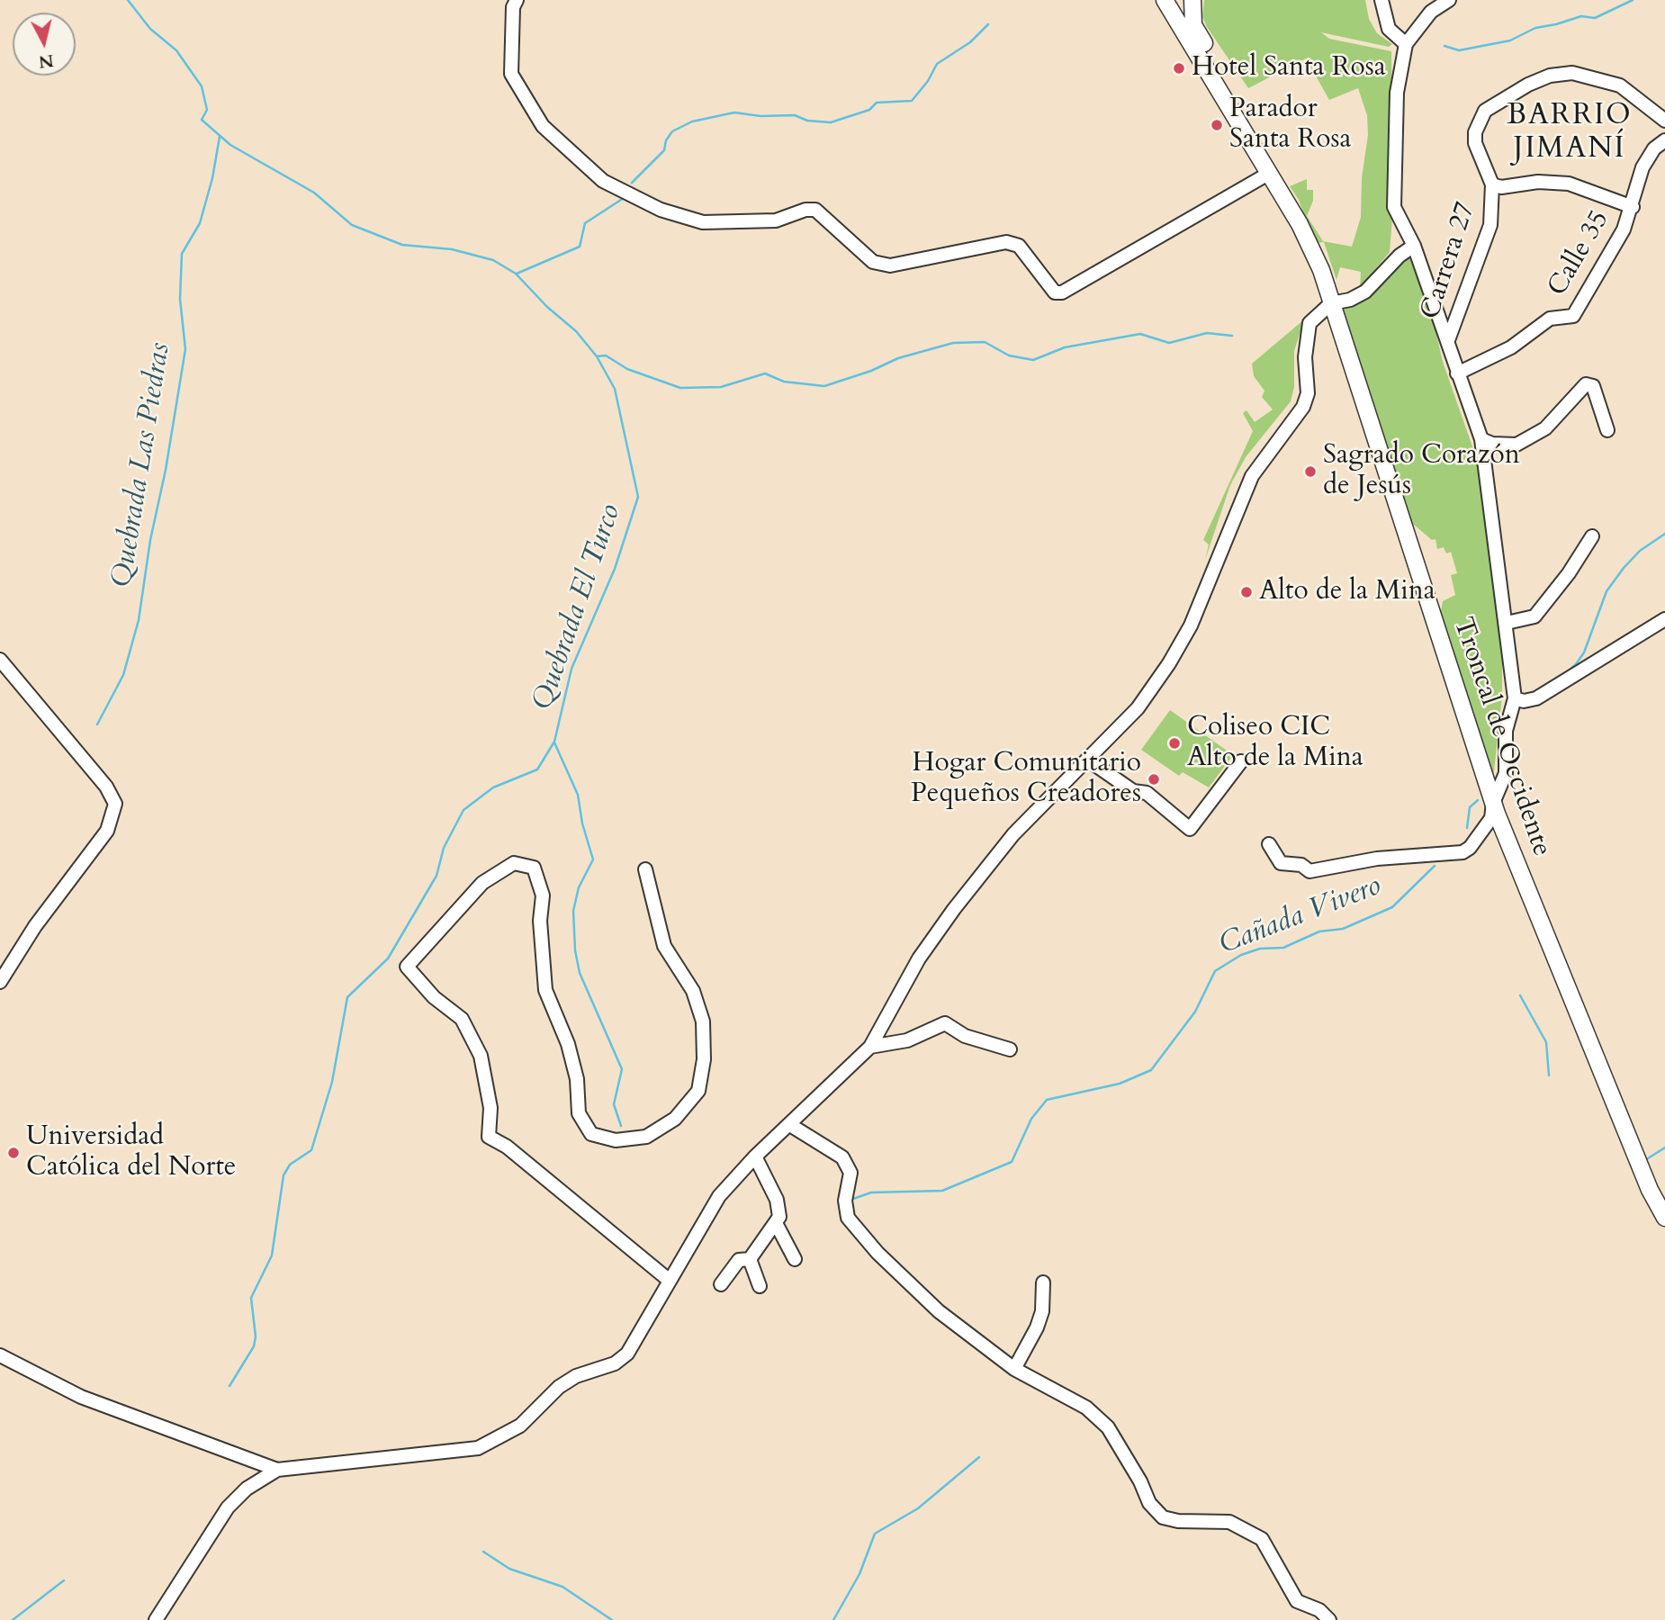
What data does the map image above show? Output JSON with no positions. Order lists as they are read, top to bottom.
{
  "streets": {
    "main road": ["Troncal de Occidente"],
    "street": ["Calle 35", "Carrera 27"]
  },
  "districts": ["BARRIO JIMANÍ"],
  "water": ["Quebrada Las Piedras", "Quebrada El Turco", "Cañada Vivero"],
  "places": [
    "Hotel Santa Rosa",
    "Parador Santa Rosa",
    "Sagrado Corazón de Jesús",
    "Alto de la Mina",
    "Coliseo CIC Alto de la Mina",
    "Hogar Comunitario Pequeños Creadores",
    "Universidad Católica del Norte"
  ],
  "north": "bottom"
}
